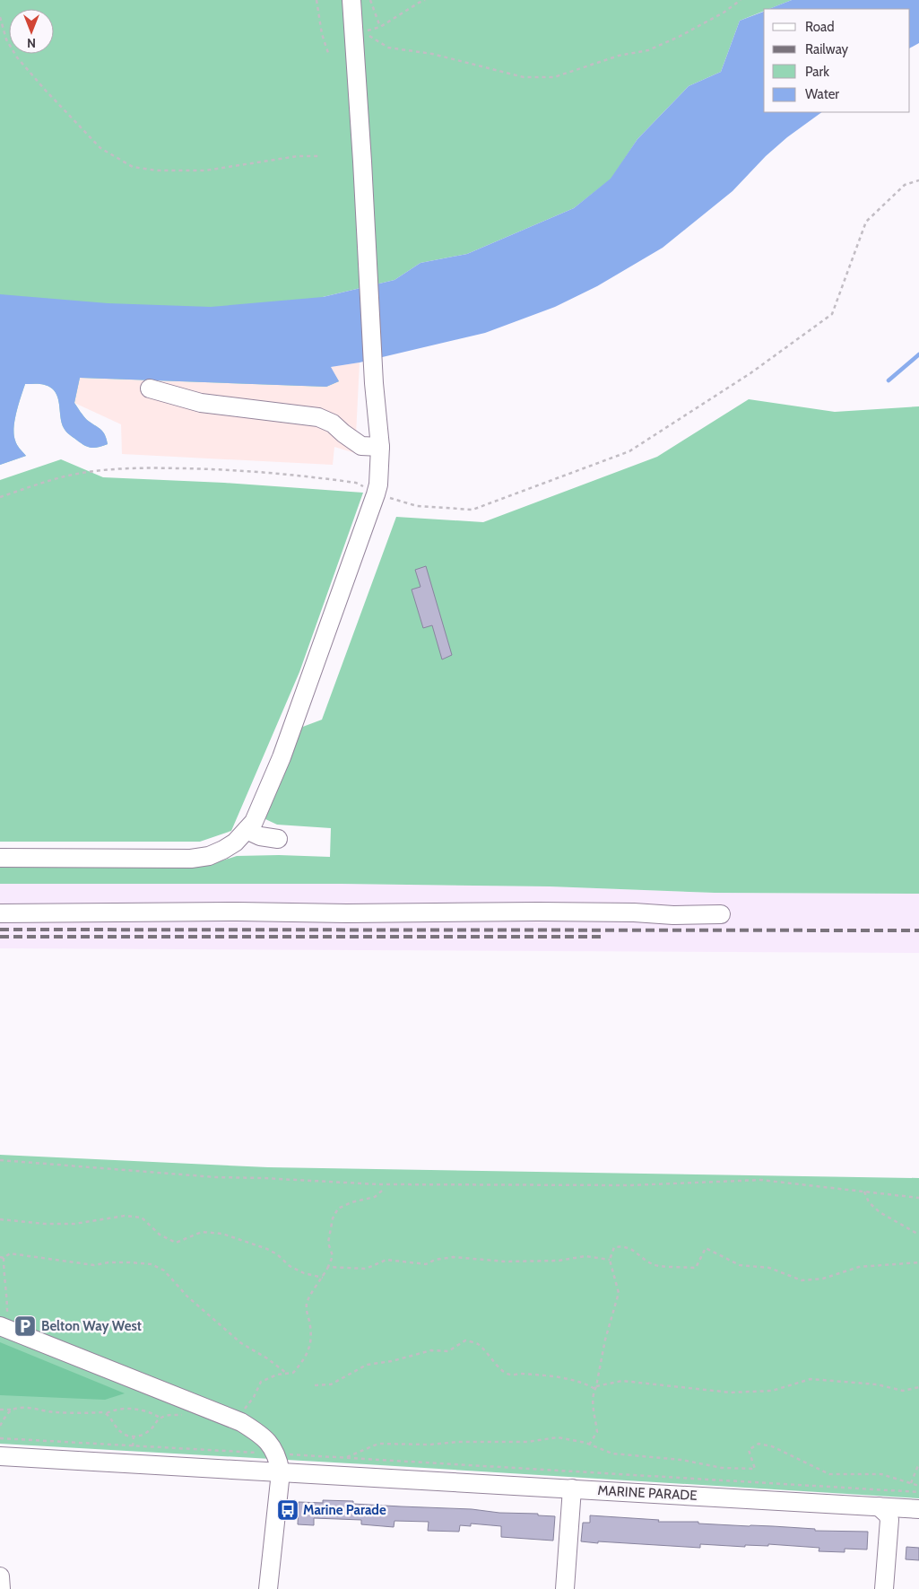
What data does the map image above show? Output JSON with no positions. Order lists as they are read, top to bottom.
{
  "streets": {
    "street": ["MARINE PARADE"]
  },
  "places": {
    "parking": ["Belton Way West"],
    "bus stop": ["Marine Parade"]
  },
  "legend": [
    "Road",
    "Railway",
    "Park",
    "Water"
  ],
  "north": "bottom"
}
